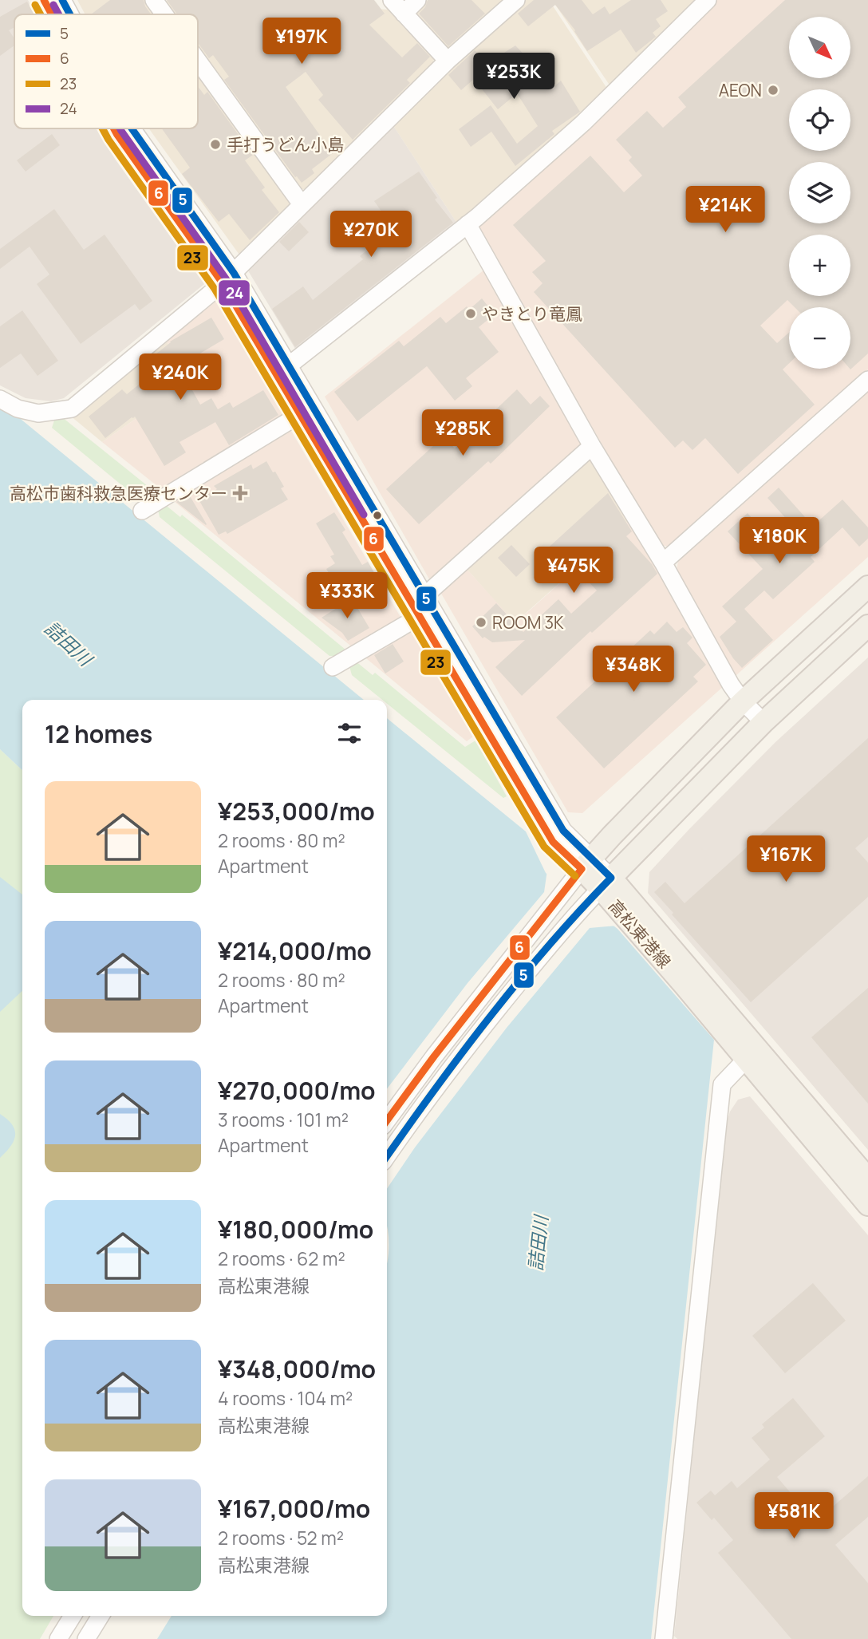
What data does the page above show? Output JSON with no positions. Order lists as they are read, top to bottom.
{
  "streets": {
    "main road": ["高松東港線"]
  },
  "water": ["詰田川"],
  "places": {
    "other": [
      "AEON",
      "手打うどん小島",
      "やきとり竜鳳",
      "ROOM 3K"
    ],
    "health": ["高松市歯科救急医療センター"]
  },
  "lines": [
    "transit line 5",
    "transit line 6",
    "transit line 23",
    "transit line 24"
  ],
  "legend": [
    "5",
    "6",
    "23",
    "24"
  ],
  "north": "bottom right",
  "page": {
    "map_buttons": ["+", "−"],
    "price": [
      "¥197K",
      "¥253K",
      "¥214K",
      "¥270K",
      "¥240K",
      "¥285K",
      "¥180K",
      "¥475K",
      "¥333K",
      "¥348K",
      "¥167K",
      "¥581K"
    ],
    "heading": "12 homes",
    "list": [
      {
        "name": "¥253,000/mo",
        "note": "2 rooms · 80 m² · Apartment"
      },
      {
        "name": "¥214,000/mo",
        "note": "2 rooms · 80 m² · Apartment"
      },
      {
        "name": "¥270,000/mo",
        "note": "3 rooms · 101 m² · Apartment"
      },
      {
        "name": "¥180,000/mo",
        "note": "2 rooms · 62 m² · 高松東港線"
      },
      {
        "name": "¥348,000/mo",
        "note": "4 rooms · 104 m² · 高松東港線"
      },
      {
        "name": "¥167,000/mo",
        "note": "2 rooms · 52 m² · 高松東港線"
      }
    ]
  }
}
